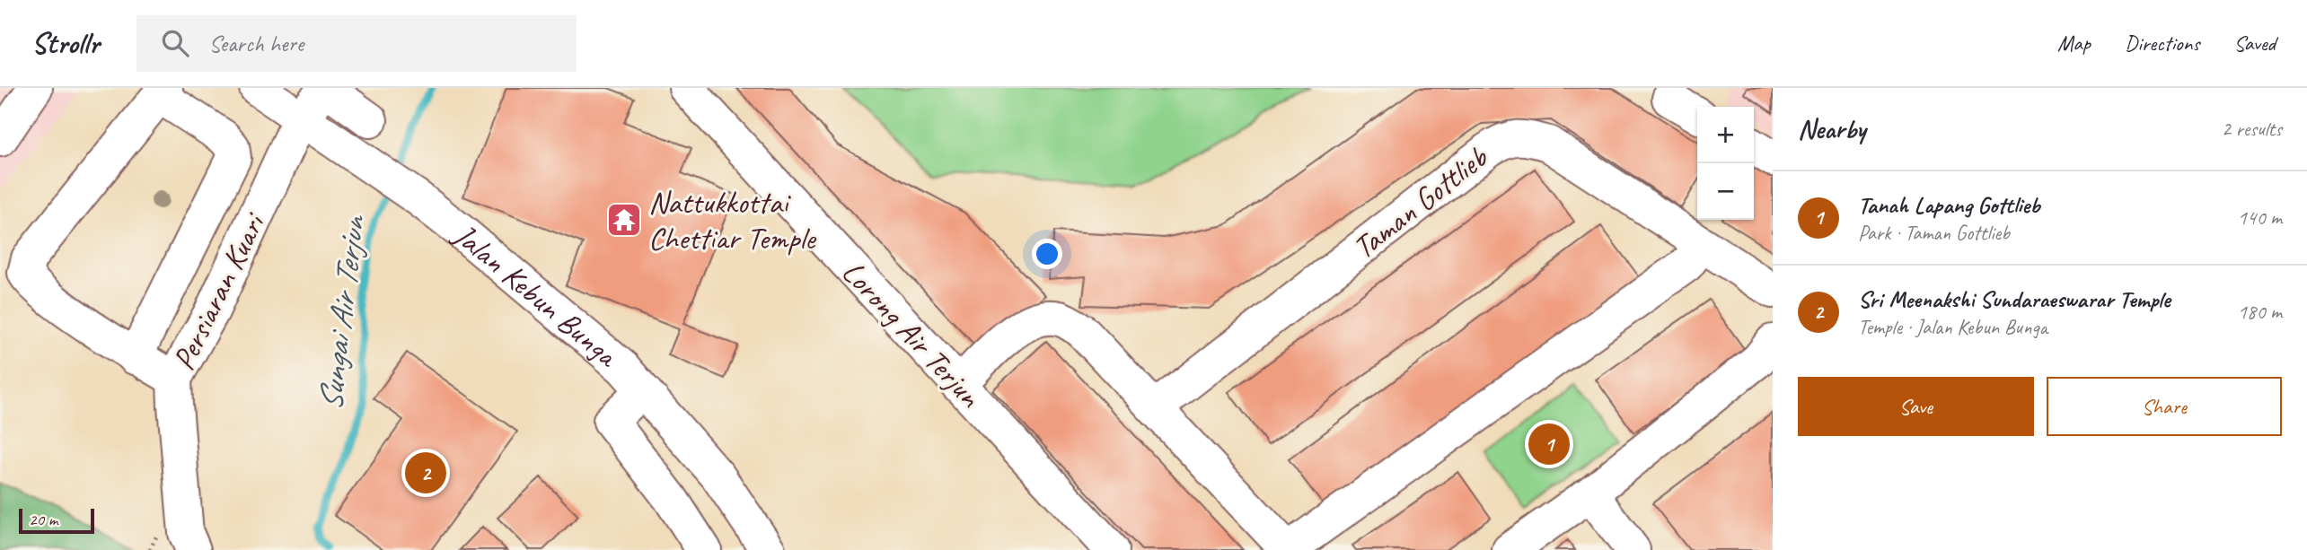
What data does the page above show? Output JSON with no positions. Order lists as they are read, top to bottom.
{
  "streets": {
    "street": [
      "Taman Gottlieb",
      "Persiaran Kuari",
      "Jalan Kebun Bunga",
      "Lorong Air Terjun"
    ]
  },
  "crossings": [
    ["Persiaran Kuari", "Jalan Kebun Bunga"]
  ],
  "water": ["Sungai Air Terjun"],
  "places": {
    "temple": ["Nattukkottai Chettiar Temple"]
  },
  "scale_bar": "20 m",
  "page": {
    "header": "Strollr",
    "search": "Search here",
    "nav": ["Map", "Directions", "Saved"],
    "heading": ["Nearby", "2 results"],
    "map_buttons": ["+", "−"],
    "list": [
      {
        "mark": "1",
        "name": "Tanah Lapang Gottlieb",
        "note": "Park · Taman Gottlieb",
        "value": "140 m"
      },
      {
        "mark": "2",
        "name": "Sri Meenakshi Sundaraeswarar Temple",
        "note": "Temple · Jalan Kebun Bunga",
        "value": "180 m"
      }
    ],
    "buttons": ["Save", "Share"],
    "pins": ["1", "2"],
    "scale": "20 m"
  }
}
